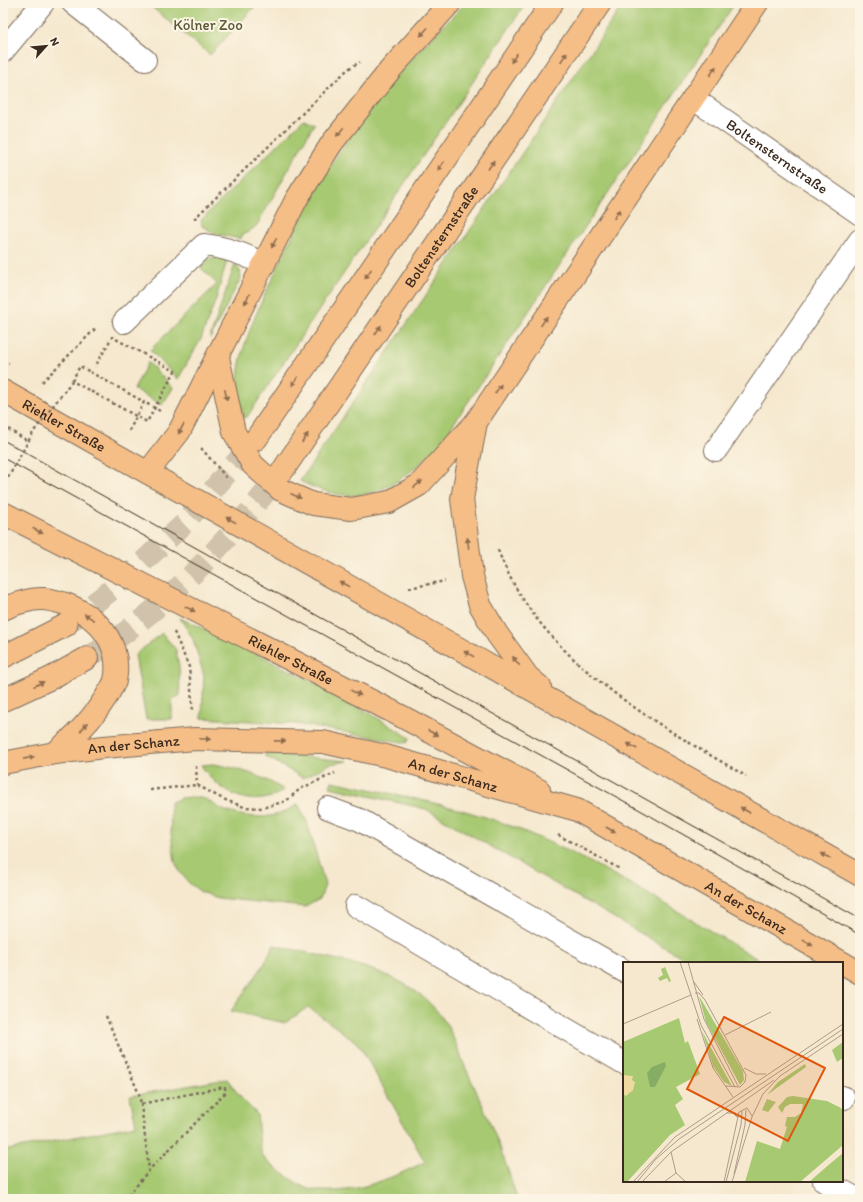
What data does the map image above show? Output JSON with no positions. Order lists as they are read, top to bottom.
{
  "streets": {
    "main road": ["Boltensternstraße", "Riehler Straße", "An der Schanz"]
  },
  "crossings": [
    ["Riehler Straße", "An der Schanz"]
  ],
  "parks": ["Kölner Zoo"],
  "north": "top right"
}
